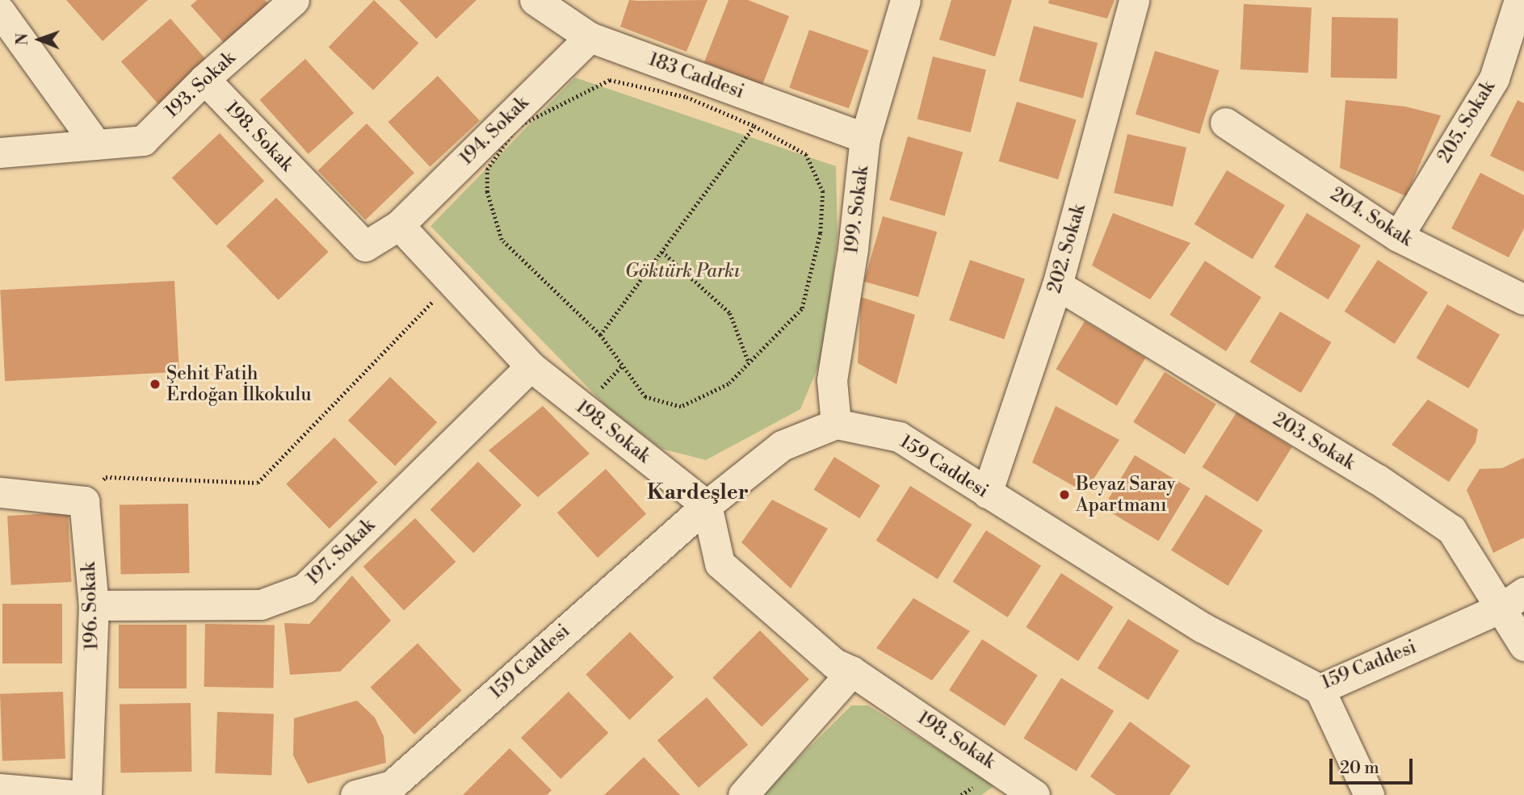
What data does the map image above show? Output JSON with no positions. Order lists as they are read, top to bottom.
{
  "streets": {
    "street": [
      "183 Caddesi",
      "193. Sokak",
      "205. Sokak",
      "194. Sokak",
      "198. Sokak",
      "199. Sokak",
      "204. Sokak",
      "202. Sokak",
      "203. Sokak",
      "159 Caddesi",
      "197. Sokak",
      "196. Sokak"
    ]
  },
  "crossings": [
    ["183 Caddesi", "194. Sokak"],
    ["183 Caddesi", "199. Sokak"],
    ["193. Sokak", "198. Sokak"],
    ["205. Sokak", "204. Sokak"],
    ["194. Sokak", "198. Sokak"],
    ["198. Sokak", "159 Caddesi"],
    ["198. Sokak", "197. Sokak"],
    ["199. Sokak", "159 Caddesi"],
    ["202. Sokak", "203. Sokak"],
    ["202. Sokak", "159 Caddesi"],
    ["203. Sokak", "159 Caddesi"],
    ["197. Sokak", "196. Sokak"]
  ],
  "districts": ["Kardeşler"],
  "parks": ["Göktürk Parkı"],
  "places": ["Şehit Fatih Erdoğan İlkokulu", "Beyaz Saray Apartmanı"],
  "scale_bar": "20 m",
  "north": "left"
}
